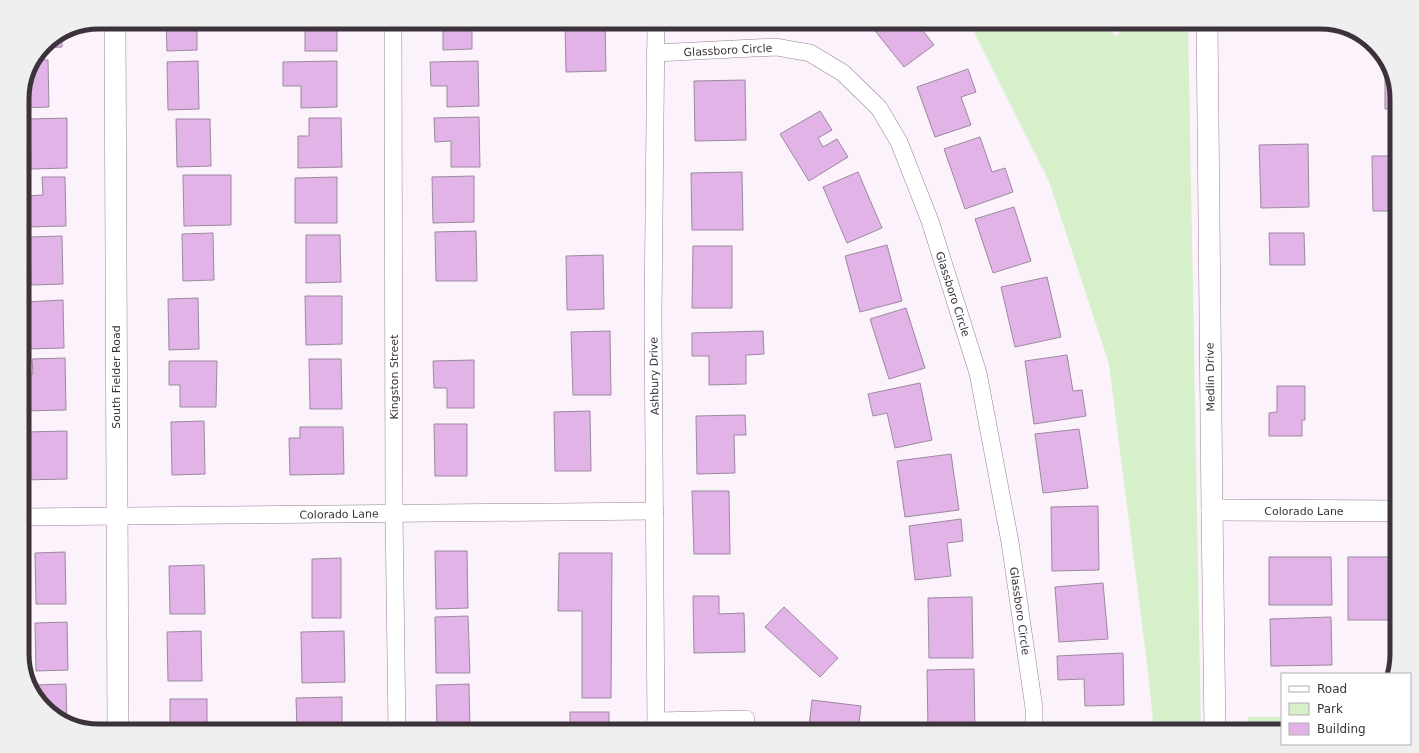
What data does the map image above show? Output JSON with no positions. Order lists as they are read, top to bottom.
{
  "streets": {
    "street": [
      "Glassboro Circle",
      "Ashbury Drive",
      "South Fielder Road",
      "Kingston Street",
      "Medlin Drive",
      "Colorado Lane"
    ]
  },
  "crossings": [
    ["Glassboro Circle", "Ashbury Drive"],
    ["Ashbury Drive", "Colorado Lane"],
    ["South Fielder Road", "Colorado Lane"],
    ["Kingston Street", "Colorado Lane"],
    ["Medlin Drive", "Colorado Lane"]
  ],
  "legend": ["Road", "Park", "Building"]
}
